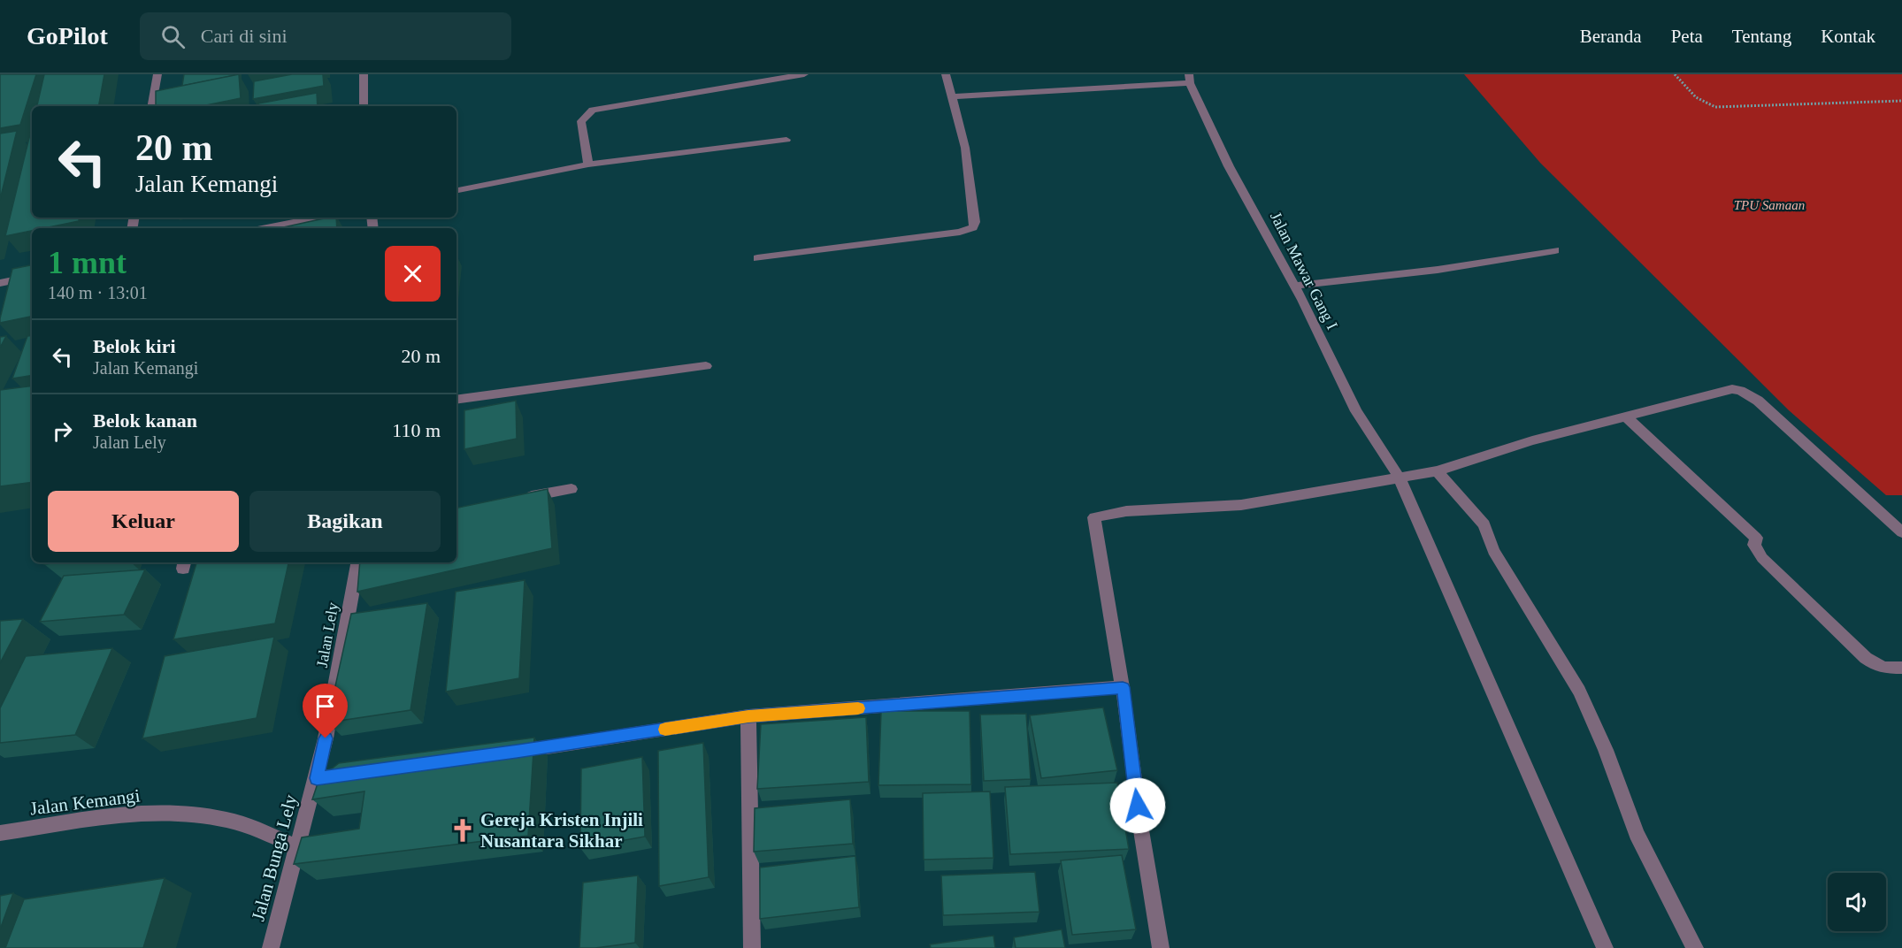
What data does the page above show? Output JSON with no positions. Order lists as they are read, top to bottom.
{
  "streets": {
    "street": [
      "Jalan Mawar Gang I",
      "Jalan Lely",
      "Jalan Kemangi",
      "Jalan Bunga Lely"
    ]
  },
  "crossings": [
    ["Jalan Lely", "Jalan Bunga Lely"],
    ["Jalan Kemangi", "Jalan Bunga Lely"]
  ],
  "parks": ["TPU Samaan"],
  "places": {
    "church": ["Gereja Kristen Injili Nusantara Sikhar"]
  },
  "page": {
    "header": "GoPilot",
    "search": "Cari di sini",
    "nav": [
      "Beranda",
      "Peta",
      "Tentang",
      "Kontak"
    ],
    "turn": ["20 m", "Jalan Kemangi"],
    "heading": ["1 mnt", "140 m · 13:01"],
    "list": [
      {
        "name": "Belok kiri",
        "note": "Jalan Kemangi",
        "value": "20 m"
      },
      {
        "name": "Belok kanan",
        "note": "Jalan Lely",
        "value": "110 m"
      }
    ],
    "buttons": ["Keluar", "Bagikan"]
  }
}
